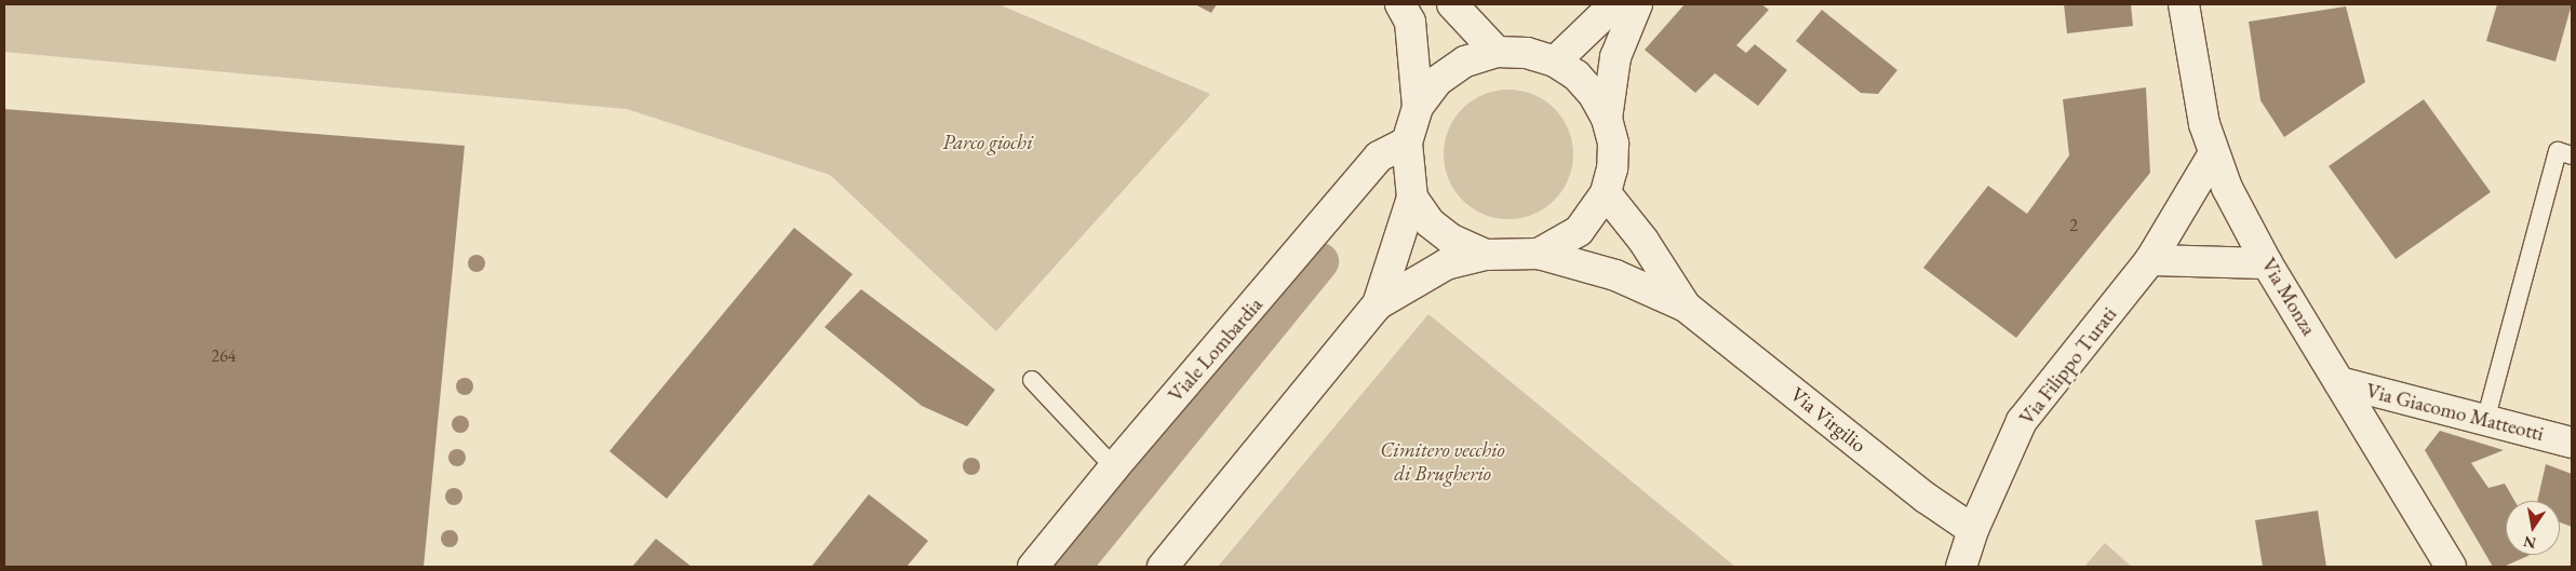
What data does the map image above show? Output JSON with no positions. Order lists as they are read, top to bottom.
{
  "streets": {
    "street": [
      "Via Monza",
      "Viale Lombardia",
      "Via Filippo Turati",
      "Via Giacomo Matteotti",
      "Via Virgilio"
    ]
  },
  "crossings": [
    ["Via Monza", "Via Filippo Turati"],
    ["Via Monza", "Via Giacomo Matteotti"],
    ["Via Filippo Turati", "Via Virgilio"]
  ],
  "parks": ["Parco giochi", "Cimitero vecchio di Brugherio"],
  "house_numbers": ["2", "264"],
  "north": "bottom"
}
